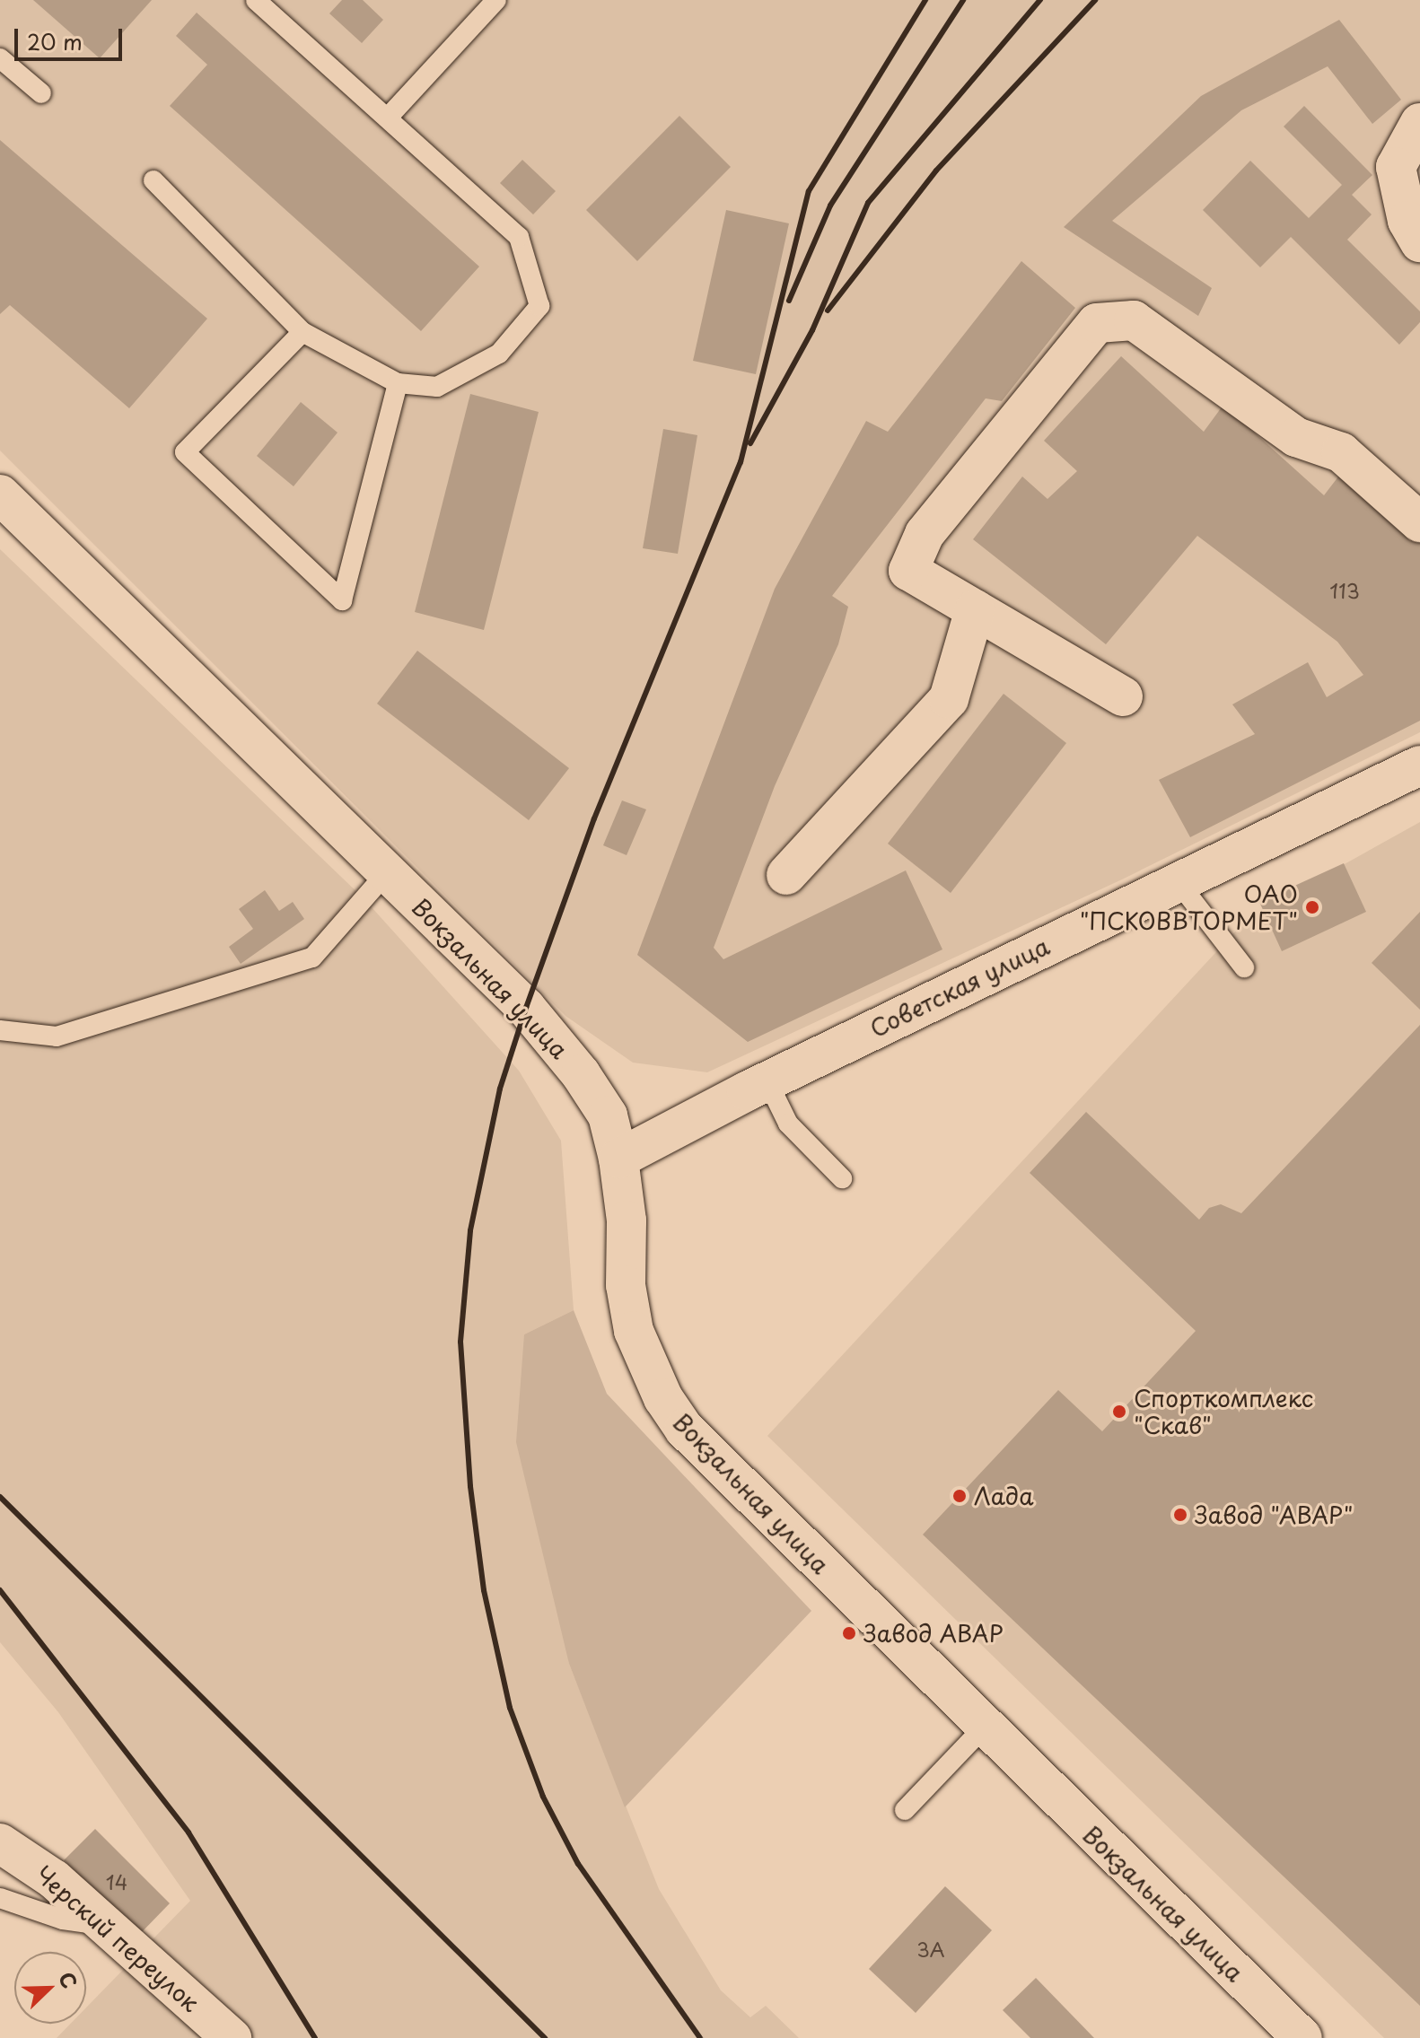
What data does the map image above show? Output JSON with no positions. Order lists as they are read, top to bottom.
{
  "streets": {
    "street": ["Вокзальная улица", "Советская улица", "Черский переулок"]
  },
  "crossings": [
    ["Вокзальная улица", "Советская улица"]
  ],
  "places": [
    "ОАО \"ПСКОВВТОРМЕТ\"",
    "Спорткомплекс \"Скав\"",
    "Лада",
    "Завод \"АВАР\"",
    "Завод АВАР"
  ],
  "house_numbers": ["113", "14", "3А"],
  "scale_bar": "20 m",
  "north": "top right"
}
